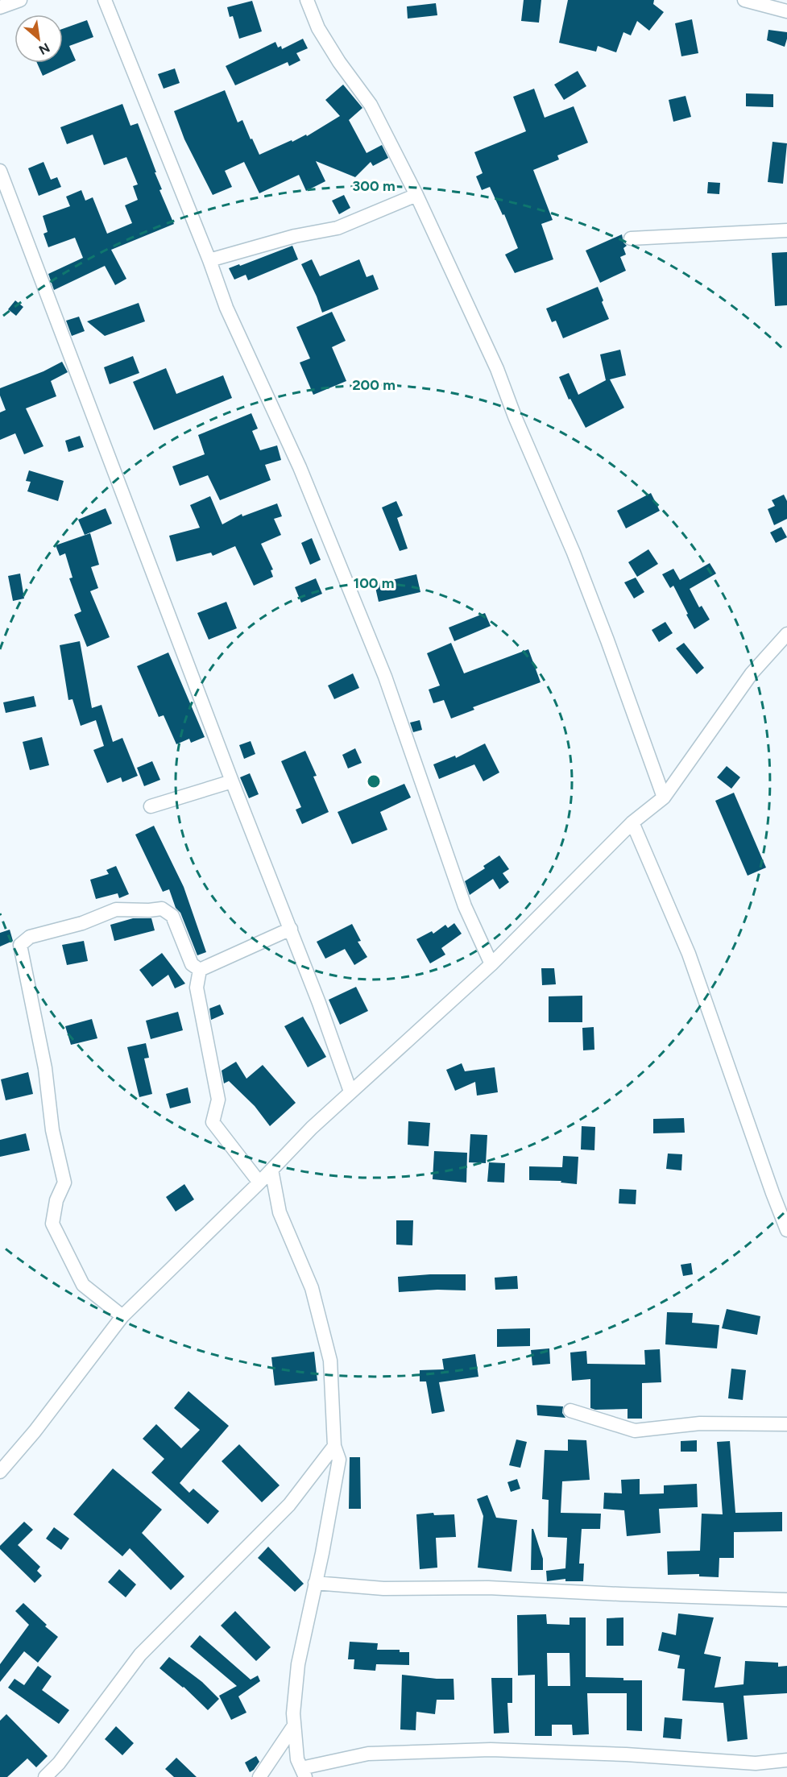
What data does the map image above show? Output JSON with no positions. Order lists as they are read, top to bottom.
{
  "north": "bottom right",
  "rings": ["300 m", "200 m", "100 m"]
}
